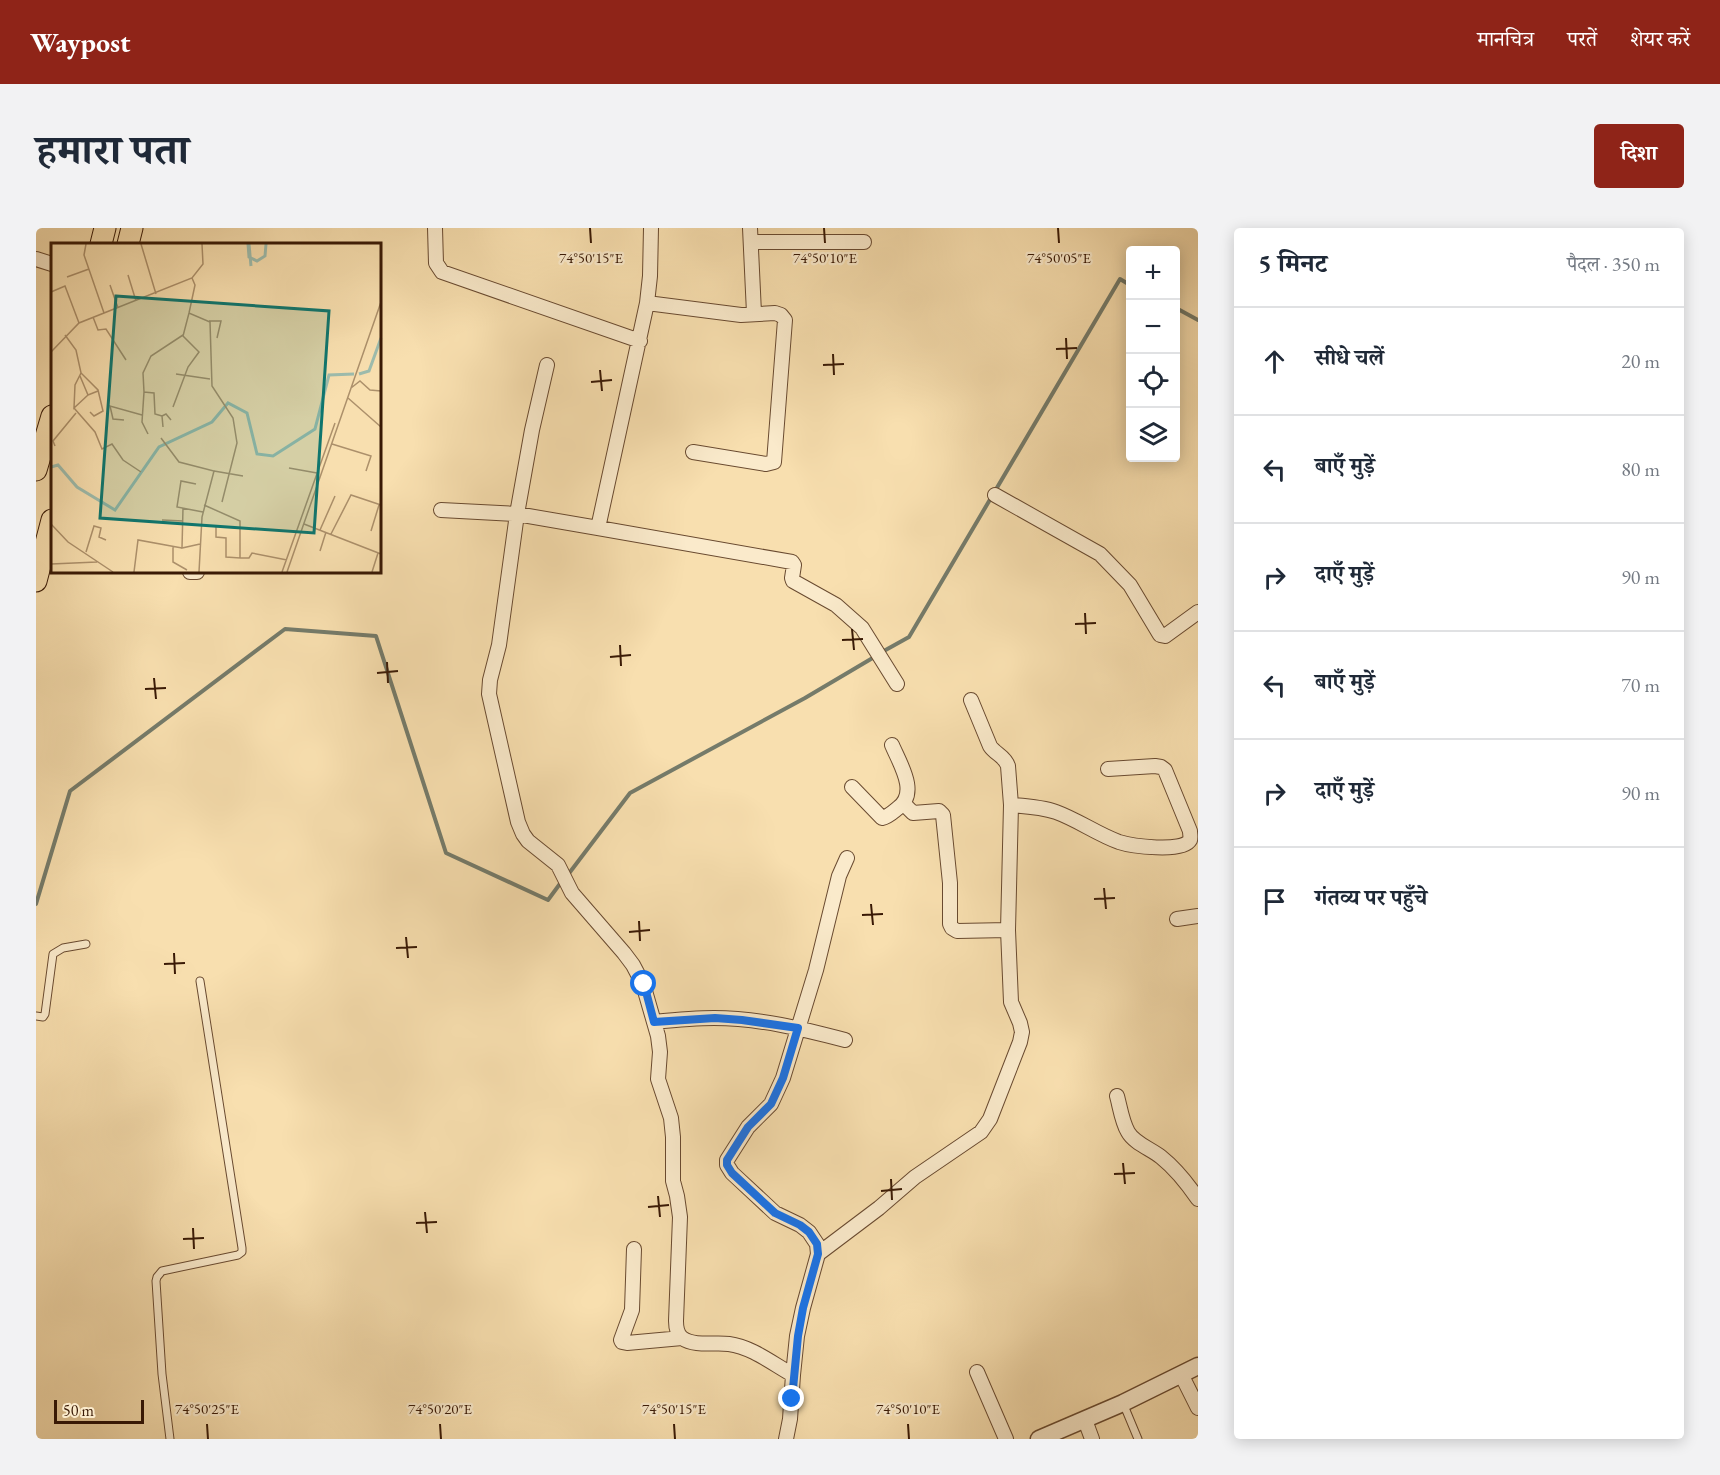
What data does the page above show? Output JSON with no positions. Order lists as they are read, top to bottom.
{
  "scale_bar": "50 m",
  "page": {
    "header": "Waypost",
    "nav": ["मानचित्र", "परतें", "शेयर करें"],
    "title": "हमारा पता",
    "buttons": "दिशा",
    "heading": ["5 मिनट", "पैदल · 350 m"],
    "map_buttons": ["+", "−"],
    "list": [
      ["सीधे चलें", "20 m"],
      ["बाएँ मुड़ें", "80 m"],
      ["दाएँ मुड़ें", "90 m"],
      ["बाएँ मुड़ें", "70 m"],
      ["दाएँ मुड़ें", "90 m"],
      "गंतव्य पर पहुँचे"
    ],
    "scale": "50 m"
  },
  "coordinates": [
    "74°50'15\"E",
    "74°50'10\"E",
    "74°50'05\"E",
    "74°50'25\"E",
    "74°50'20\"E"
  ]
}
